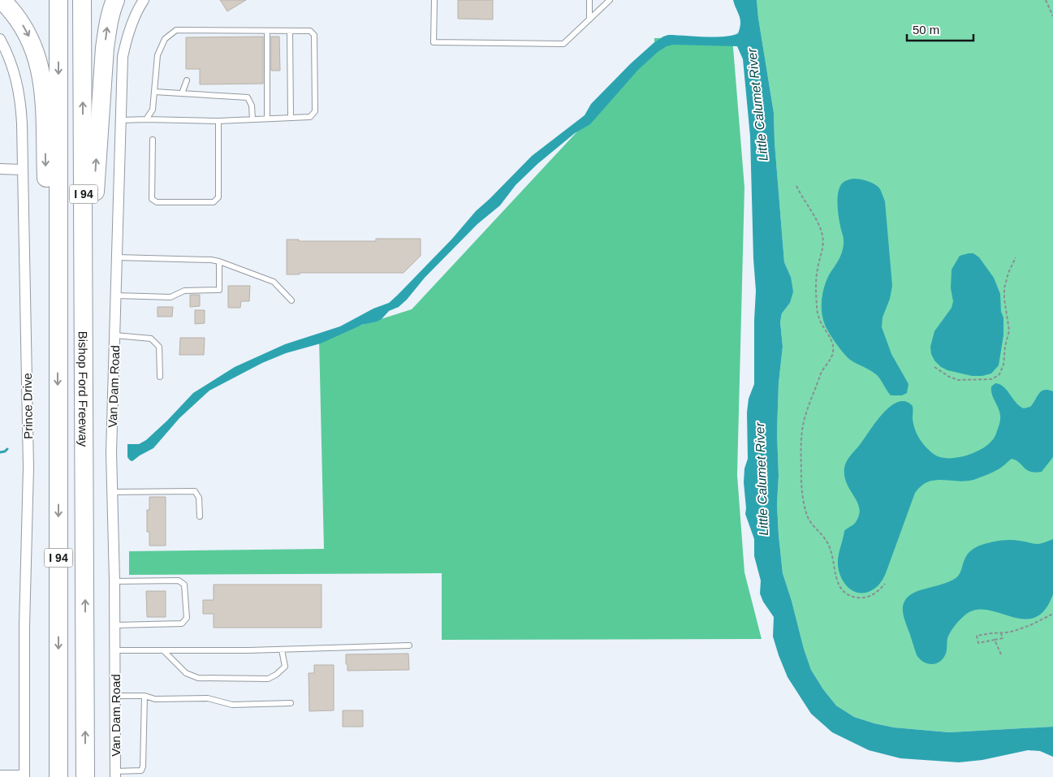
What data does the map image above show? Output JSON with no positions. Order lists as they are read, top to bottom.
{
  "streets": {
    "highway": ["I 94", "Bishop Ford Freeway"],
    "street": ["Van Dam Road", "Prince Drive"]
  },
  "water": ["Little Calumet River"],
  "scale_bar": "50 m"
}
